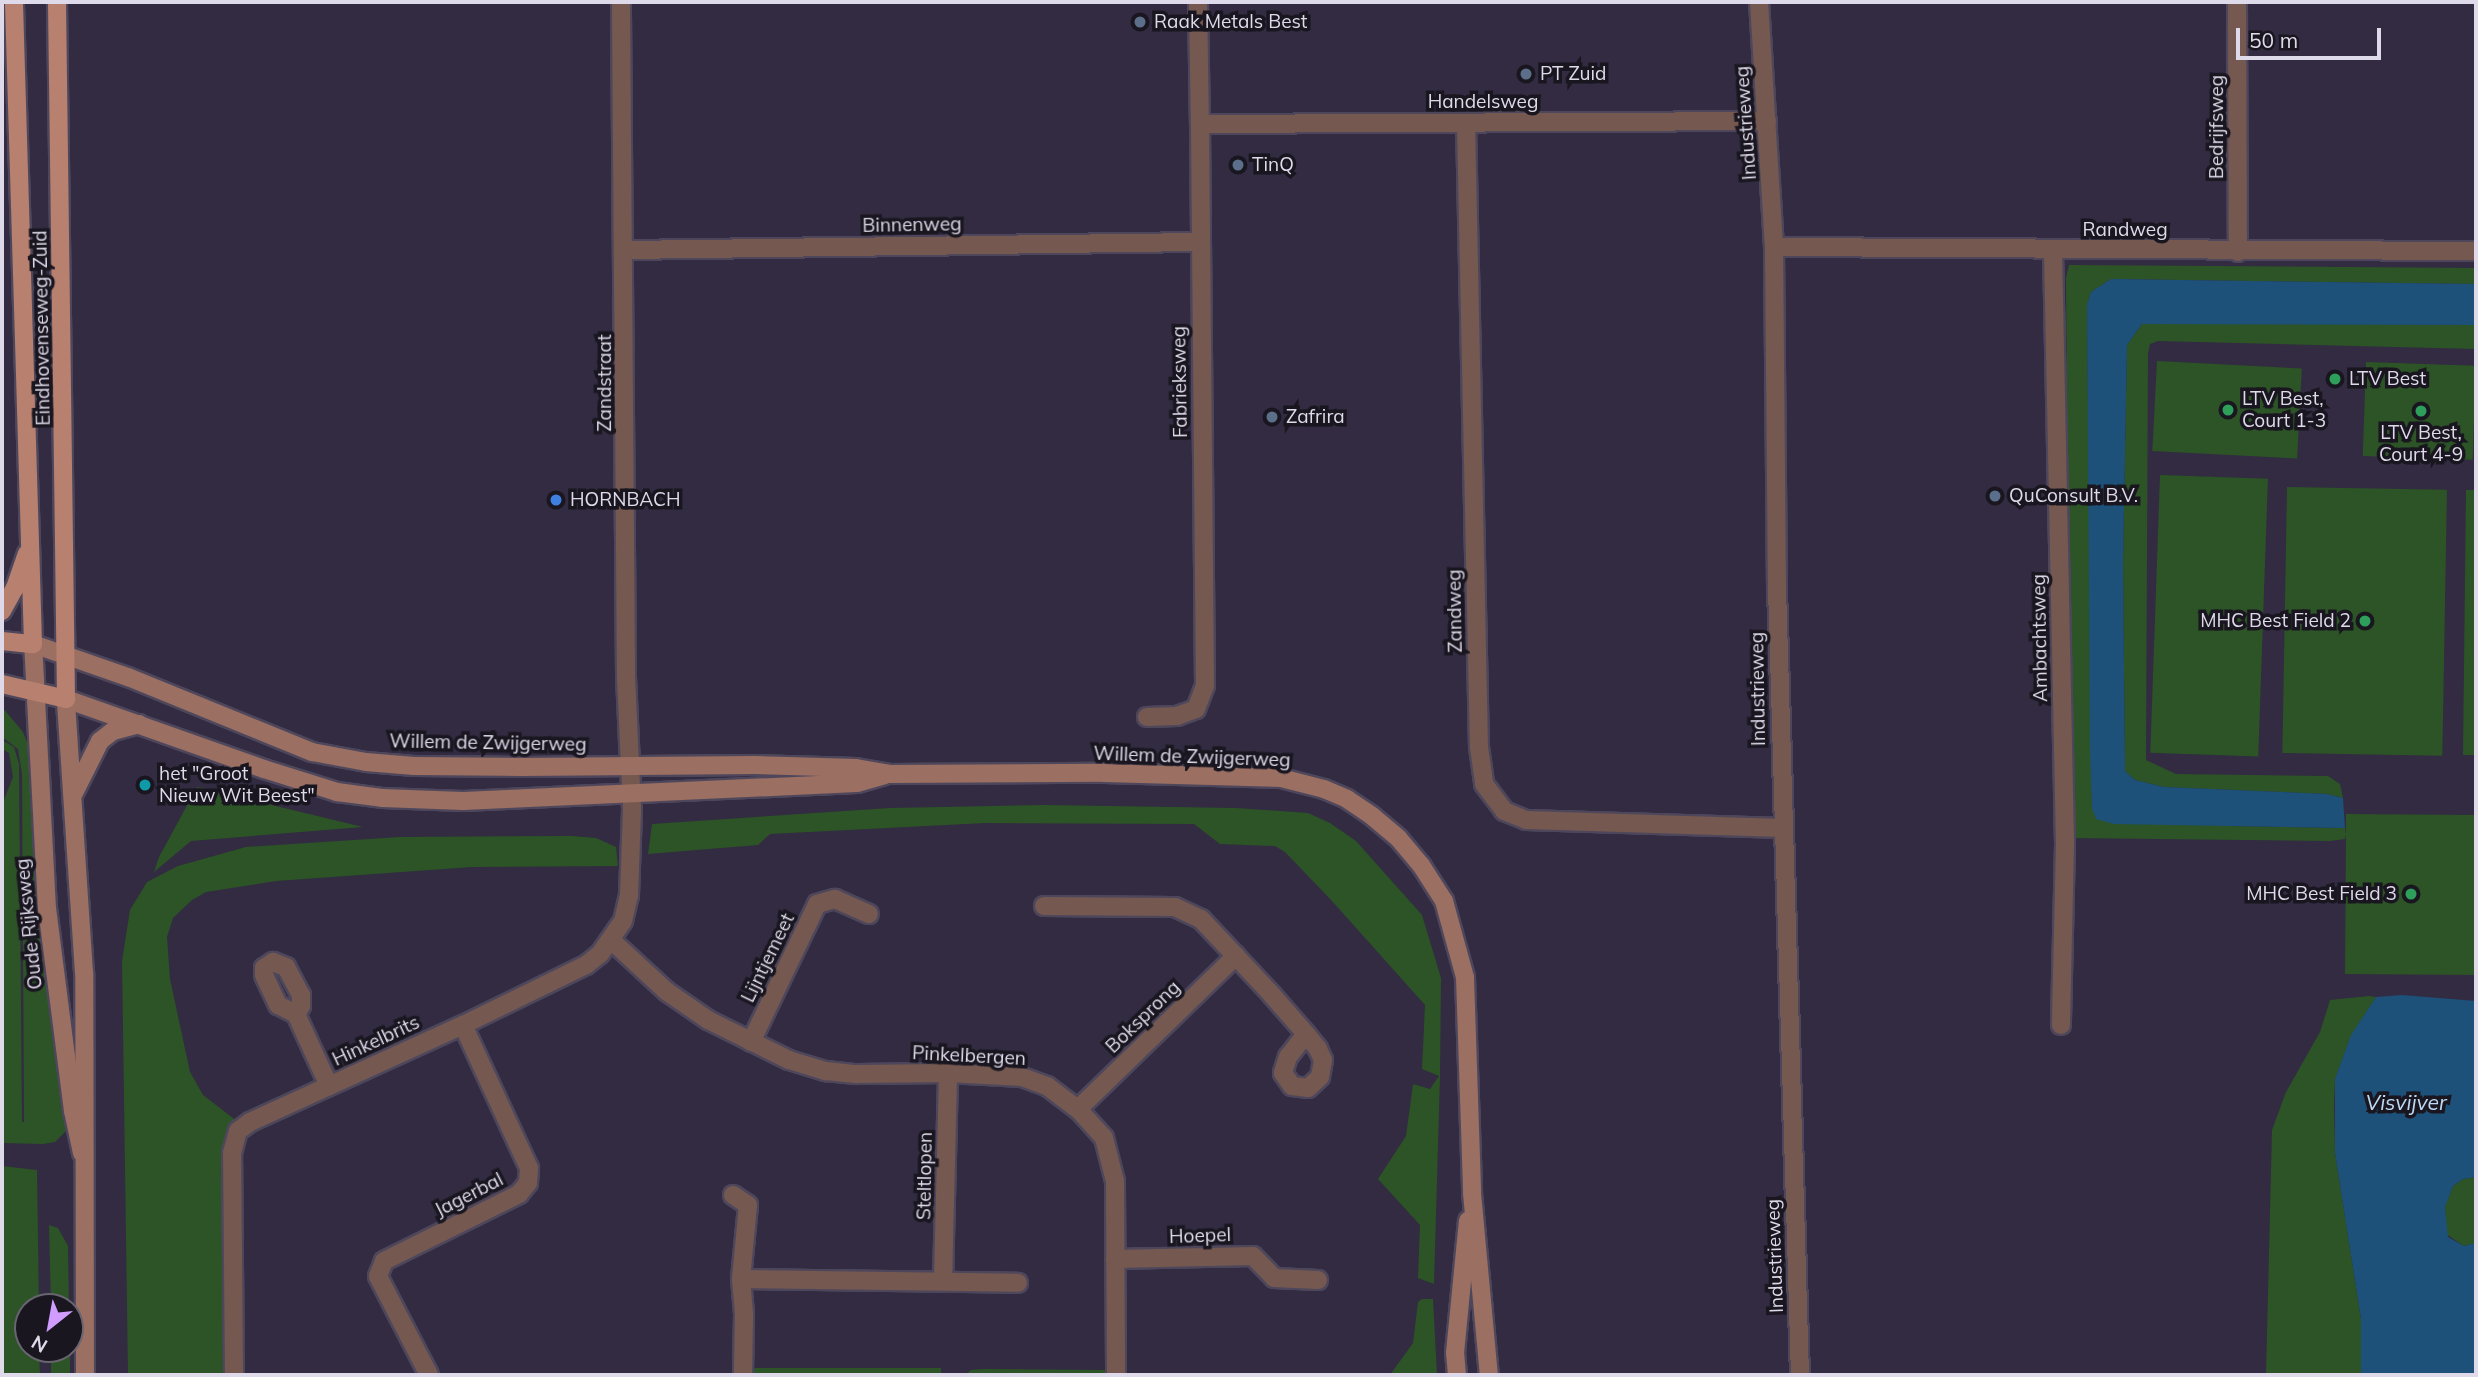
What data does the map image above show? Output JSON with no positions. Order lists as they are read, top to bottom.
{
  "streets": {
    "main road": ["Eindhovenseweg-Zuid", "Willem de Zwijgerweg", "Oude Rijksweg"],
    "street": [
      "Handelsweg",
      "Industrieweg",
      "Bedrijfsweg",
      "Binnenweg",
      "Randweg",
      "Fabrieksweg",
      "Zandstraat",
      "Zandweg",
      "Ambachtsweg",
      "Lijntjemeet",
      "Boksprong",
      "Hinkelbrits",
      "Pinkelbergen",
      "Steltlopen",
      "Jagerbal",
      "Hoepel"
    ]
  },
  "crossings": [
    ["Handelsweg", "Industrieweg"],
    ["Handelsweg", "Fabrieksweg"],
    ["Handelsweg", "Zandweg"],
    ["Industrieweg", "Randweg"],
    ["Industrieweg", "Zandweg"],
    ["Bedrijfsweg", "Randweg"],
    ["Binnenweg", "Fabrieksweg"],
    ["Binnenweg", "Zandstraat"],
    ["Randweg", "Ambachtsweg"],
    ["Eindhovenseweg-Zuid", "Willem de Zwijgerweg"],
    ["Eindhovenseweg-Zuid", "Oude Rijksweg"],
    ["Zandstraat", "Willem de Zwijgerweg"],
    ["Zandstraat", "Hinkelbrits"],
    ["Willem de Zwijgerweg", "Oude Rijksweg"],
    ["Willem de Zwijgerweg", "Hinkelbrits"],
    ["Lijntjemeet", "Pinkelbergen"],
    ["Boksprong", "Pinkelbergen"],
    ["Hinkelbrits", "Pinkelbergen"],
    ["Hinkelbrits", "Jagerbal"],
    ["Pinkelbergen", "Steltlopen"],
    ["Pinkelbergen", "Hoepel"]
  ],
  "water": ["Visvijver"],
  "places": [
    "Raak Metals Best",
    "PT Zuid",
    "TinQ",
    "LTV Best",
    "LTV Best, Court 1-3",
    "LTV Best, Court 4-9",
    "Zafrira",
    "QuConsult B.V.",
    "HORNBACH",
    "MHC Best Field 2",
    "het \"Groot Nieuw Wit Beest\"",
    "MHC Best Field 3"
  ],
  "scale_bar": "50 m",
  "north": "bottom left"
}
